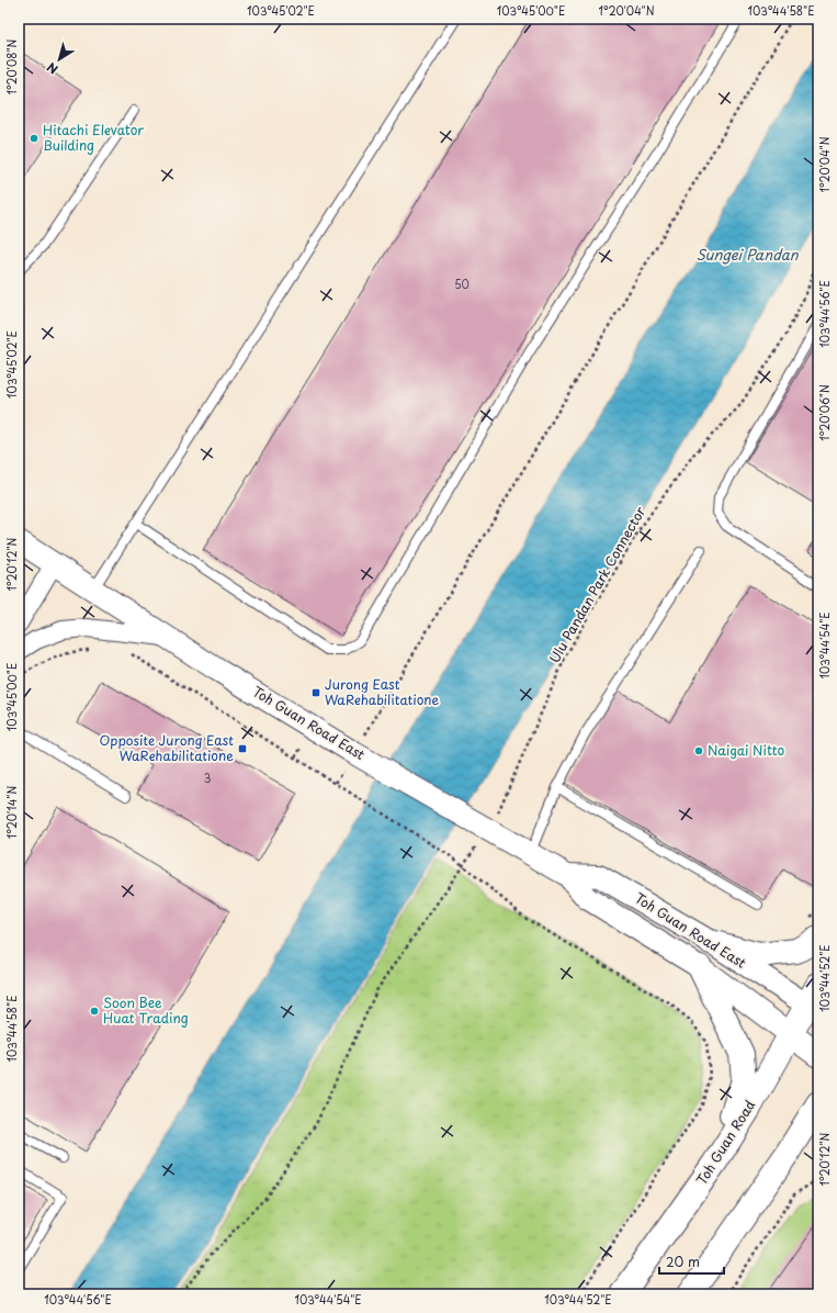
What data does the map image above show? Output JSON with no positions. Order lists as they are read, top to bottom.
{
  "streets": {
    "main road": ["Toh Guan Road"],
    "street": ["Toh Guan Road East"],
    "path": ["Ulu Pandan Park Connector"]
  },
  "crossings": [
    ["Toh Guan Road East", "Toh Guan Road"]
  ],
  "water": ["Sungei Pandan"],
  "places": {
    "other": ["Hitachi Elevator Building", "Naigai Nitto", "Soon Bee Huat Trading"],
    "transit": ["Jurong East WaRehabilitatione", "Opposite Jurong East WaRehabilitatione"]
  },
  "house_numbers": ["50", "3"],
  "scale_bar": "20 m",
  "north": "bottom left",
  "coordinates": [
    "103°45'02\"E",
    "103°45'00\"E",
    "1°20'04\"N",
    "103°44'58\"E",
    "1°20'08\"N",
    "103°44'56\"E",
    "1°20'06\"N",
    "1°20'12\"N",
    "103°44'54\"E",
    "1°20'14\"N",
    "103°44'52\"E"
  ]
}
